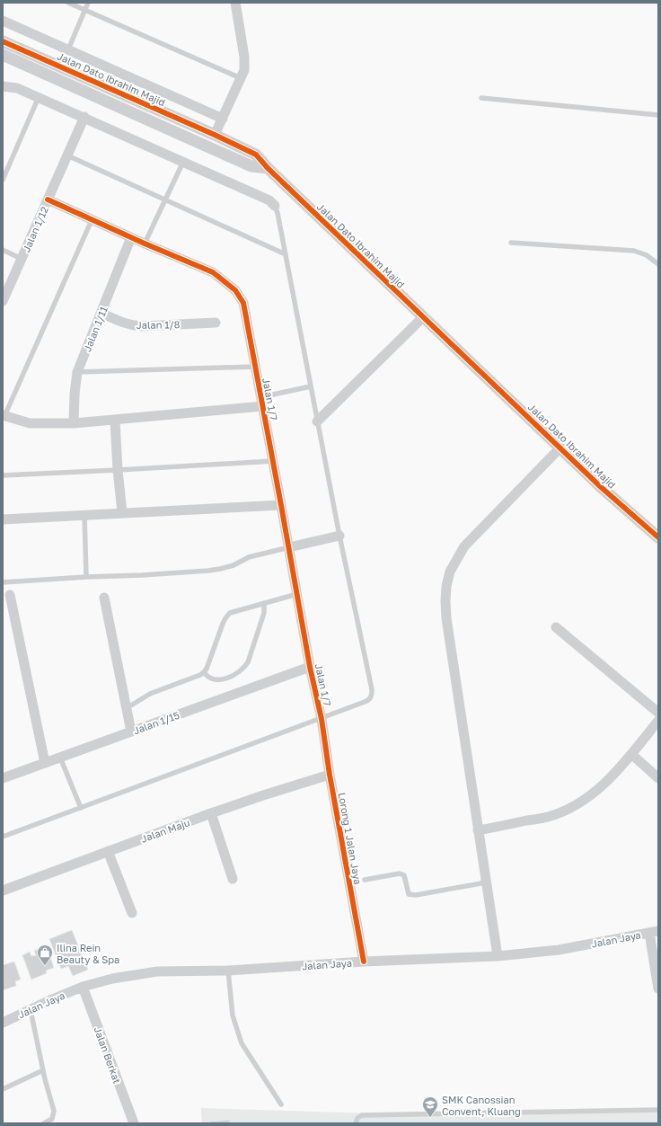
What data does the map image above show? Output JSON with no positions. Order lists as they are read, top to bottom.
{
  "streets": {
    "street": [
      "Jalan Dato Ibrahim Majid",
      "Jalan 1/12",
      "Jalan 1/8",
      "Jalan 1/11",
      "Jalan 1/7",
      "Jalan 1/15",
      "Jalan Maju",
      "Lorong 1 Jalan Jaya",
      "Jalan Jaya",
      "Jalan Berkat"
    ]
  },
  "crossings": [
    ["Jalan 1/12", "Jalan 1/7"],
    ["Jalan 1/8", "Jalan 1/11"],
    ["Jalan 1/11", "Jalan 1/7"],
    ["Jalan 1/7", "Jalan 1/15"],
    ["Jalan 1/7", "Lorong 1 Jalan Jaya"],
    ["Jalan Maju", "Lorong 1 Jalan Jaya"],
    ["Lorong 1 Jalan Jaya", "Jalan Jaya"],
    ["Jalan Jaya", "Jalan Berkat"]
  ],
  "places": {
    "shop": ["Ilina Rein Beauty & Spa"],
    "school or university": ["SMK Canossian Convent, Kluang"]
  }
}
